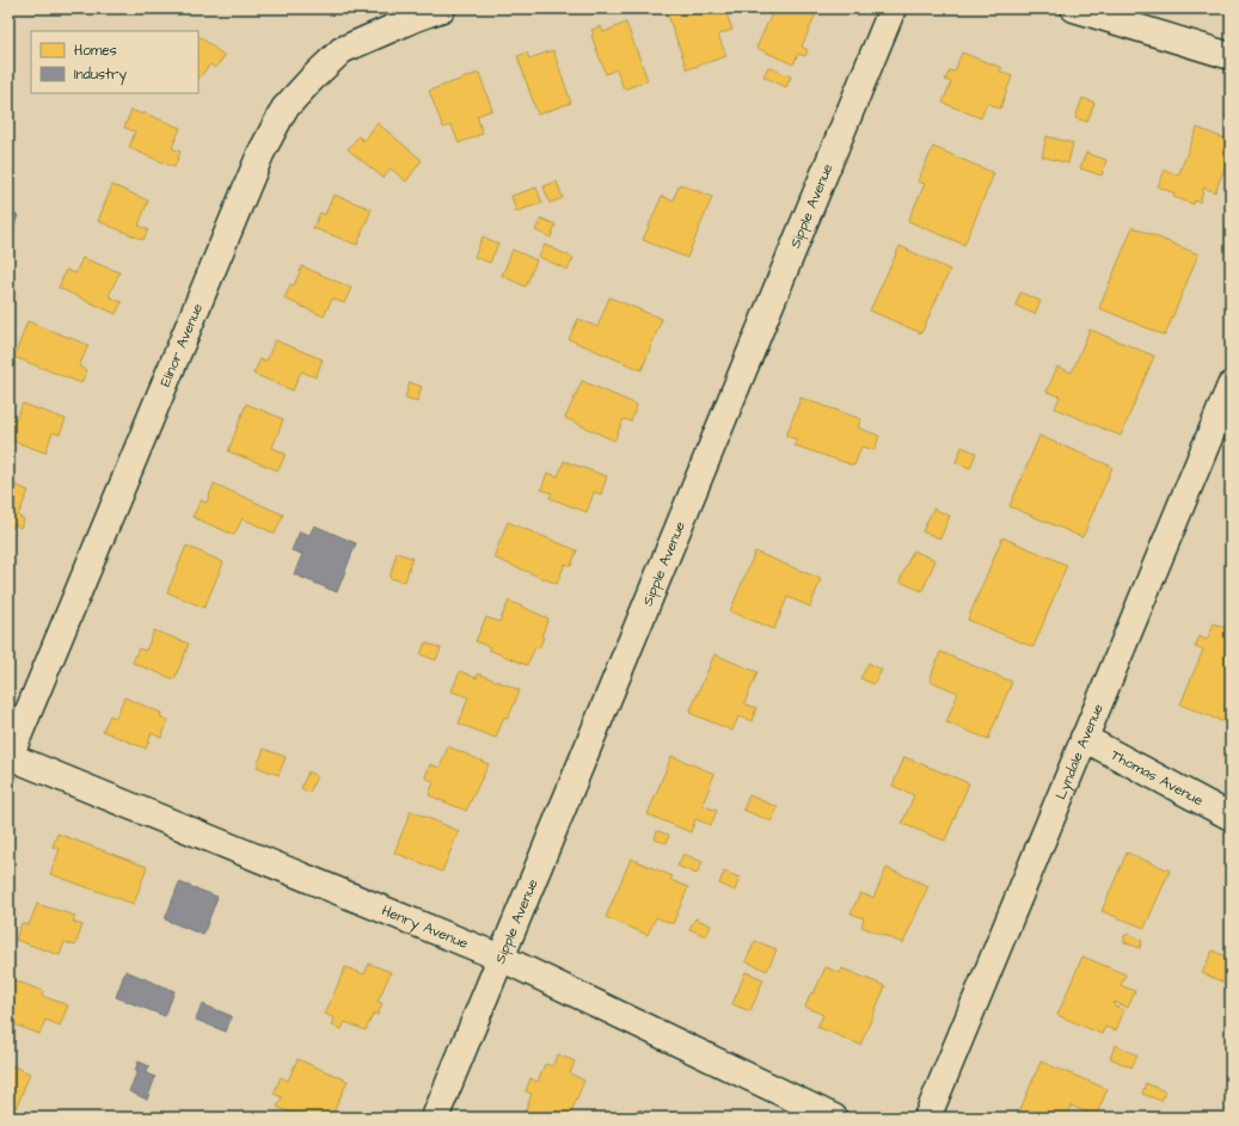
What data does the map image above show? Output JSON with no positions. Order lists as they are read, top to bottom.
{
  "streets": {
    "street": [
      "Sipple Avenue",
      "Elinor Avenue",
      "Lyndale Avenue",
      "Thomas Avenue",
      "Henry Avenue"
    ]
  },
  "crossings": [
    ["Sipple Avenue", "Henry Avenue"],
    ["Elinor Avenue", "Henry Avenue"],
    ["Lyndale Avenue", "Thomas Avenue"]
  ],
  "legend": ["Homes", "Industry"]
}
